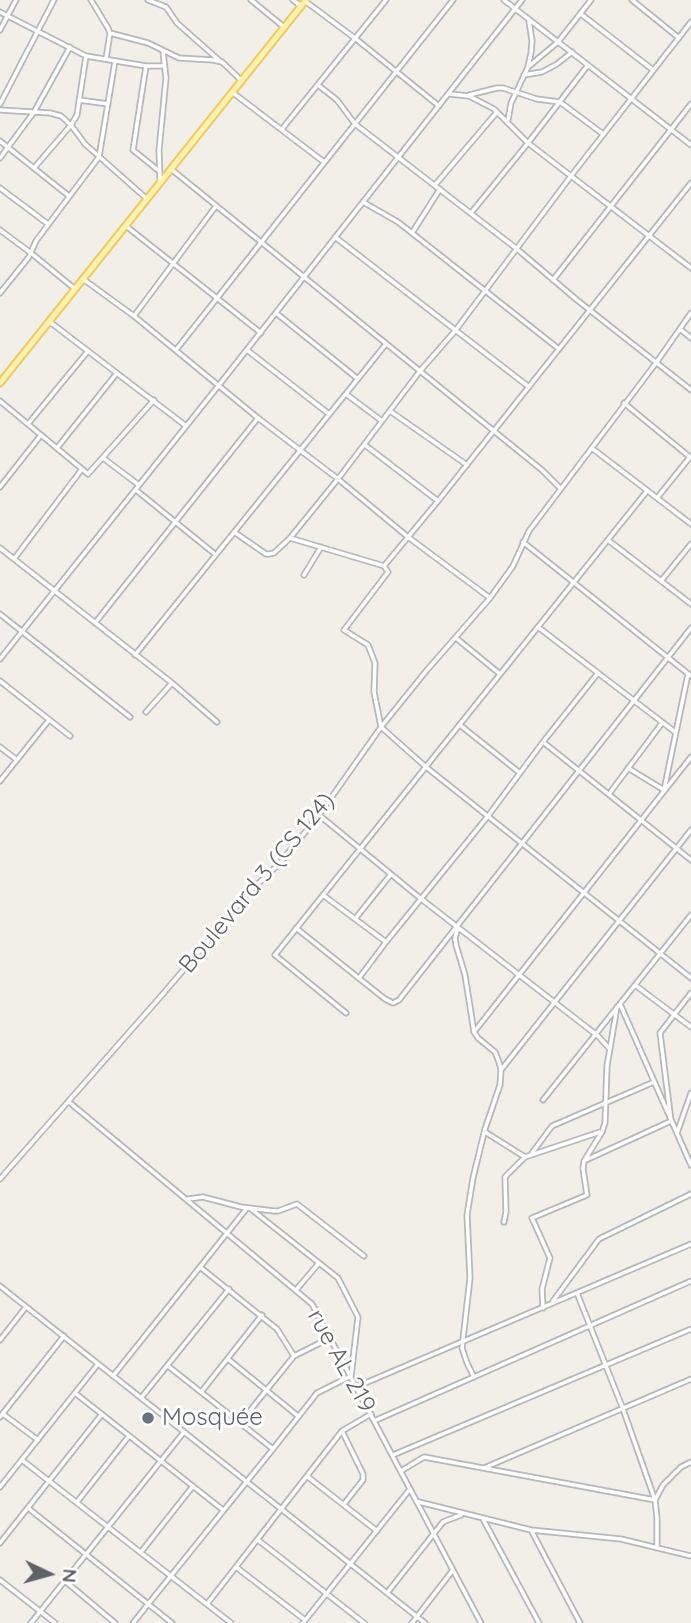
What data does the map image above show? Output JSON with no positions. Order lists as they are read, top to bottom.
{
  "streets": {
    "street": ["Boulevard 3 (CS 124)", "rue AL 219"]
  },
  "crossings": [
    ["Boulevard 3 (CS 124)", "rue AL 219"]
  ],
  "places": ["Mosquée"],
  "north": "right"
}
